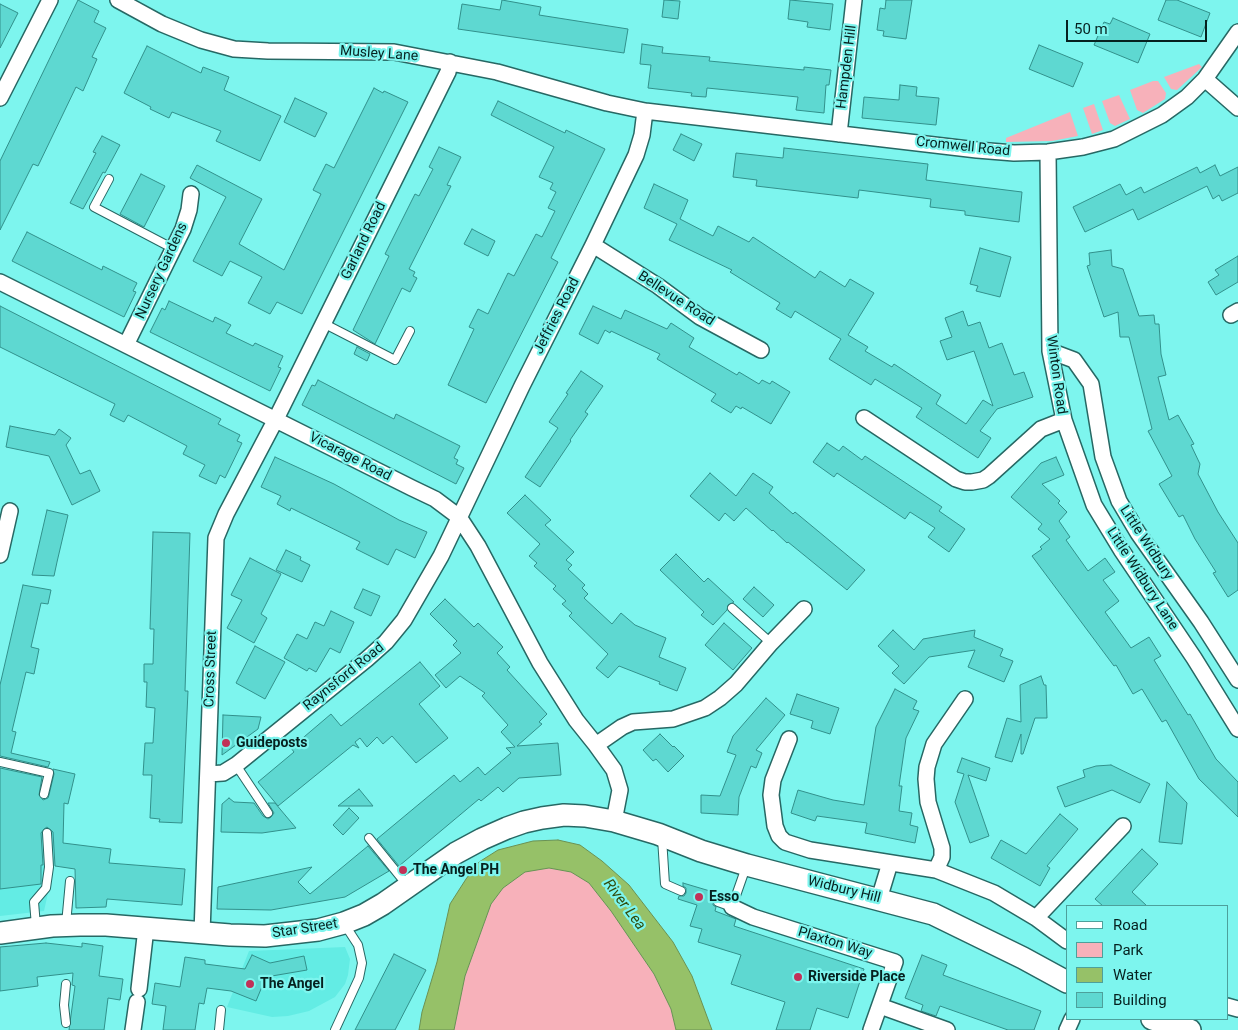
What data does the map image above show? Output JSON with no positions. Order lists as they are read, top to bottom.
{
  "streets": {
    "main road": ["Widbury Hill", "Star Street"],
    "street": [
      "Musley Lane",
      "Hampden Hill",
      "Cromwell Road",
      "Garland Road",
      "Nursery Gardens",
      "Bellevue Road",
      "Jeffries Road",
      "Winton Road",
      "Vicarage Road",
      "Little Widbury",
      "Little Widbury Lane",
      "Cross Street",
      "Raynsford Road",
      "Plaxton Way"
    ]
  },
  "crossings": [
    ["Musley Lane", "Cromwell Road"],
    ["Musley Lane", "Garland Road"],
    ["Musley Lane", "Jeffries Road"],
    ["Hampden Hill", "Cromwell Road"],
    ["Cromwell Road", "Jeffries Road"],
    ["Cromwell Road", "Winton Road"],
    ["Garland Road", "Vicarage Road"],
    ["Garland Road", "Cross Street"],
    ["Nursery Gardens", "Vicarage Road"],
    ["Bellevue Road", "Jeffries Road"],
    ["Jeffries Road", "Vicarage Road"],
    ["Jeffries Road", "Raynsford Road"],
    ["Winton Road", "Little Widbury"],
    ["Winton Road", "Little Widbury Lane"],
    ["Vicarage Road", "Cross Street"],
    ["Vicarage Road", "Raynsford Road"],
    ["Vicarage Road", "Widbury Hill"],
    ["Vicarage Road", "Star Street"],
    ["Cross Street", "Raynsford Road"],
    ["Cross Street", "Star Street"],
    ["Widbury Hill", "Star Street"]
  ],
  "water": ["River Lea"],
  "places": [
    "Guideposts",
    "The Angel PH",
    "Esso",
    "Riverside Place",
    "The Angel"
  ],
  "legend": [
    "Road",
    "Park",
    "Water",
    "Building"
  ],
  "scale_bar": "50 m"
}
